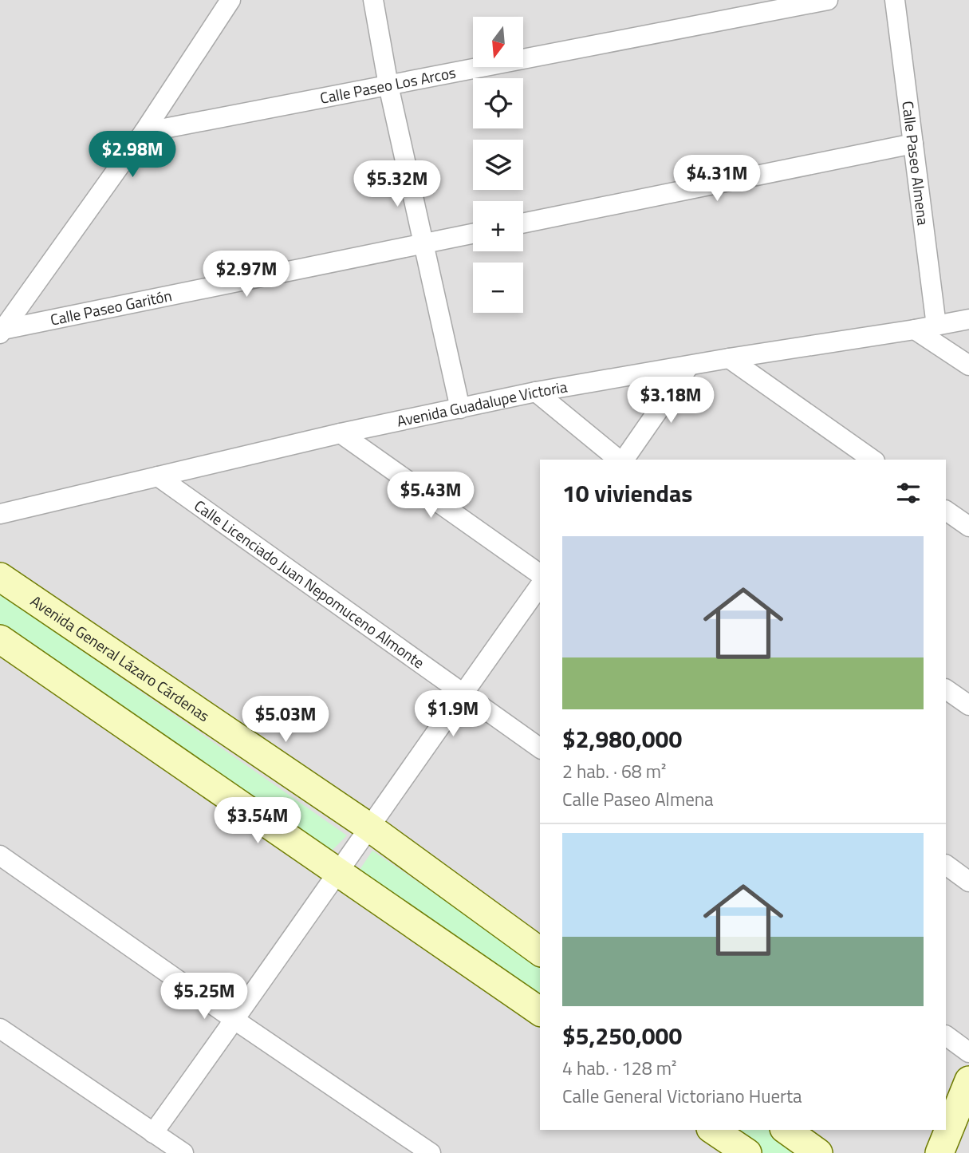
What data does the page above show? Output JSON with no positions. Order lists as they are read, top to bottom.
{
  "streets": {
    "street": [
      "Calle Paseo Los Arcos",
      "Calle Paseo Almena",
      "Calle Paseo Garitón",
      "Avenida Guadalupe Victoria",
      "Calle Licenciado Juan Nepomuceno Almonte",
      "Avenida General Lázaro Cárdenas"
    ]
  },
  "crossings": [
    ["Calle Paseo Almena", "Avenida Guadalupe Victoria"],
    ["Avenida Guadalupe Victoria", "Calle Licenciado Juan Nepomuceno Almonte"]
  ],
  "north": "bottom",
  "page": {
    "map_buttons": ["+", "−"],
    "price": [
      "$2.98M",
      "$4.31M",
      "$5.32M",
      "$2.97M",
      "$3.18M",
      "$5.43M",
      "$1.9M",
      "$5.03M",
      "$3.54M",
      "$5.25M"
    ],
    "heading": "10 viviendas",
    "list": [
      {
        "name": "$2,980,000",
        "note": "2 hab. · 68 m² · Calle Paseo Almena"
      },
      {
        "name": "$5,250,000",
        "note": "4 hab. · 128 m² · Calle General Victoriano Huerta"
      }
    ]
  }
}
